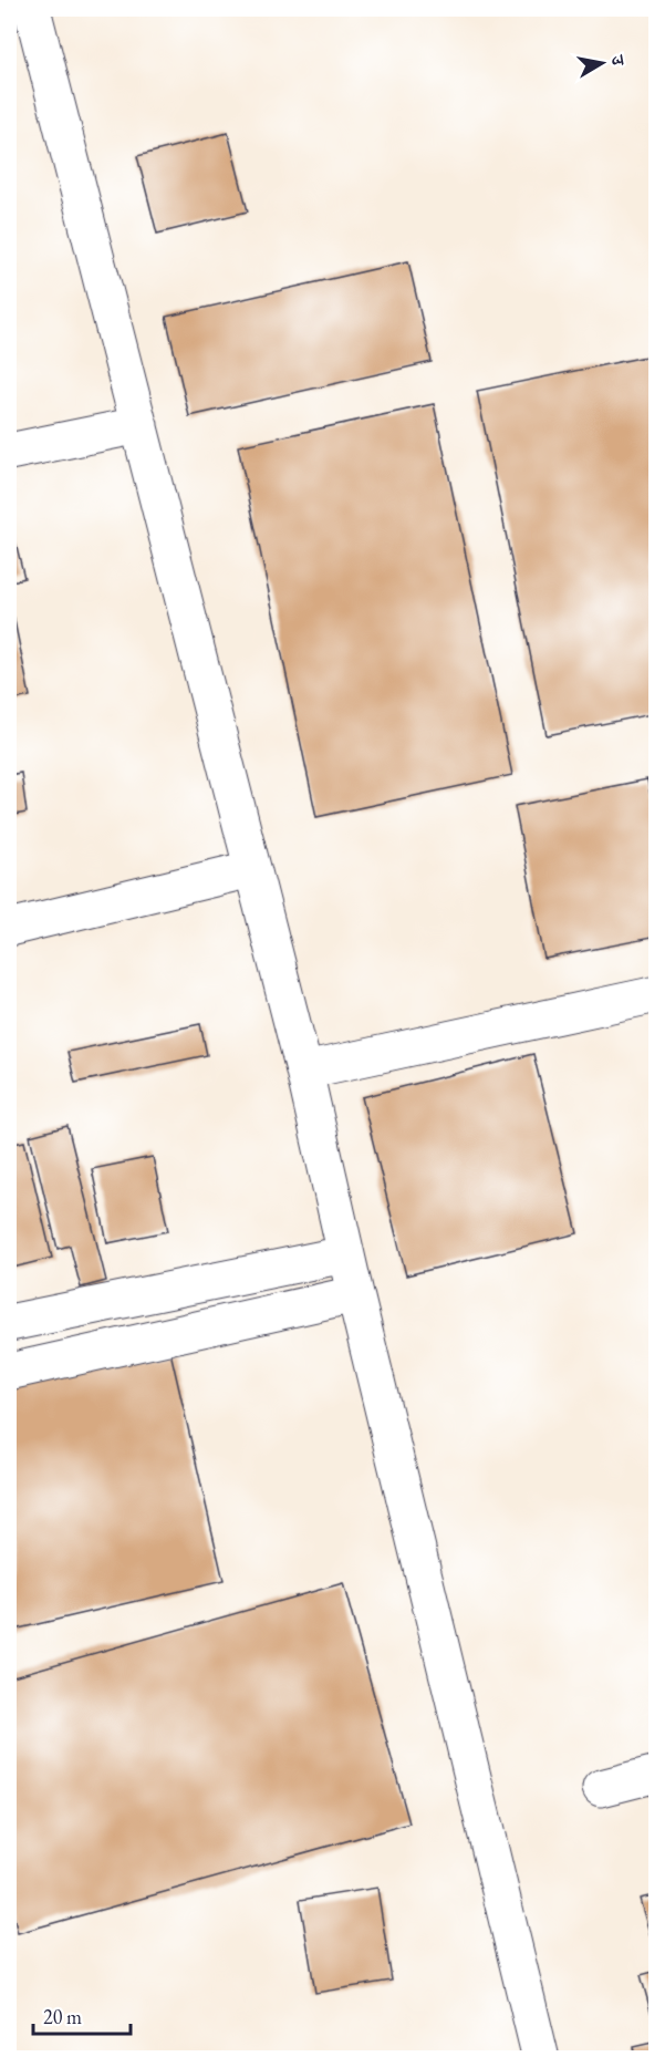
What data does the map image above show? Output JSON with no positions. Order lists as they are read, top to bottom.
{
  "scale_bar": "20 m",
  "north": "right"
}
